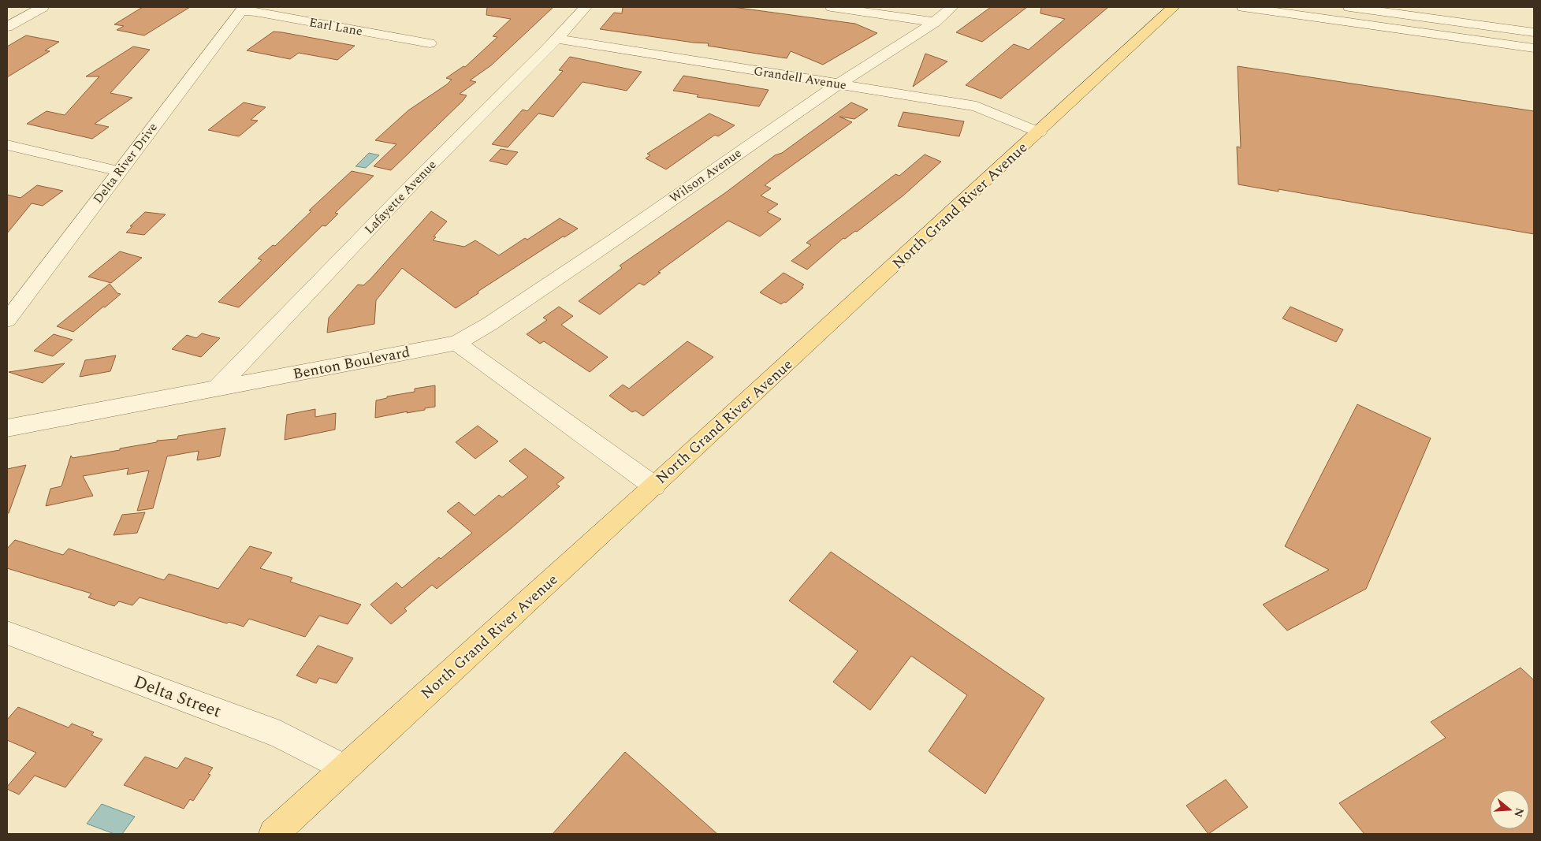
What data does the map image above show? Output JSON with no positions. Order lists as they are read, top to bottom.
{
  "streets": {
    "main road": ["North Grand River Avenue"],
    "street": [
      "Earl Lane",
      "Grandell Avenue",
      "Delta River Drive",
      "Wilson Avenue",
      "Lafayette Avenue",
      "Benton Boulevard",
      "Delta Street"
    ]
  },
  "crossings": [
    ["Earl Lane", "Delta River Drive"],
    ["Grandell Avenue", "Wilson Avenue"],
    ["Grandell Avenue", "Lafayette Avenue"],
    ["Grandell Avenue", "North Grand River Avenue"],
    ["Wilson Avenue", "Benton Boulevard"],
    ["Lafayette Avenue", "Benton Boulevard"],
    ["North Grand River Avenue", "Delta Street"]
  ],
  "north": "right"
}
